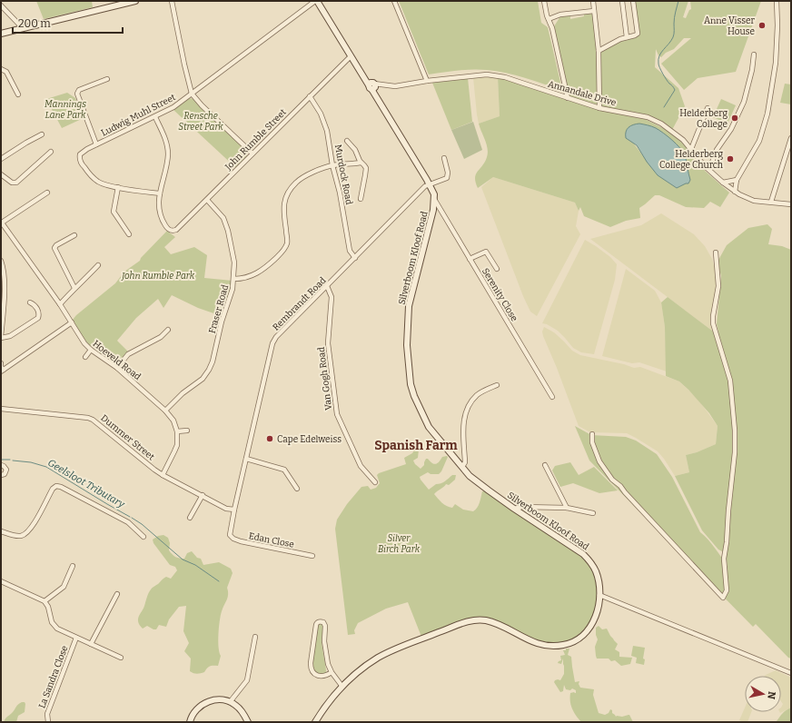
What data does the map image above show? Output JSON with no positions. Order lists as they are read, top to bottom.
{
  "streets": {
    "street": [
      "Annandale Drive",
      "Ludwig Muhl Street",
      "John Rumble Street",
      "Murdock Road",
      "Silverboom Kloof Road",
      "Serenity Close",
      "Rembrandt Road",
      "Fraser Road",
      "Hoeveld Road",
      "Van Gogh Road",
      "Dummer Street",
      "Edan Close",
      "La Sandra Close"
    ]
  },
  "crossings": [
    ["Annandale Drive", "Silverboom Kloof Road"],
    ["Ludwig Muhl Street", "John Rumble Street"],
    ["John Rumble Street", "Murdock Road"],
    ["John Rumble Street", "Fraser Road"],
    ["Murdock Road", "Rembrandt Road"],
    ["Silverboom Kloof Road", "Serenity Close"],
    ["Silverboom Kloof Road", "Rembrandt Road"],
    ["Rembrandt Road", "Van Gogh Road"],
    ["Rembrandt Road", "Dummer Street"],
    ["Rembrandt Road", "Edan Close"],
    ["Fraser Road", "Hoeveld Road"],
    ["Hoeveld Road", "Dummer Street"]
  ],
  "districts": ["Spanish Farm"],
  "water": ["Geelsloot Tributary"],
  "parks": [
    "Mannings Lane Park",
    "Rensche Street Park",
    "John Rumble Park",
    "Silver Birch Park"
  ],
  "places": [
    "Anne Visser House",
    "Helderberg College",
    "Helderberg College Church",
    "Cape Edelweiss"
  ],
  "scale_bar": "200 m",
  "north": "right"
}
